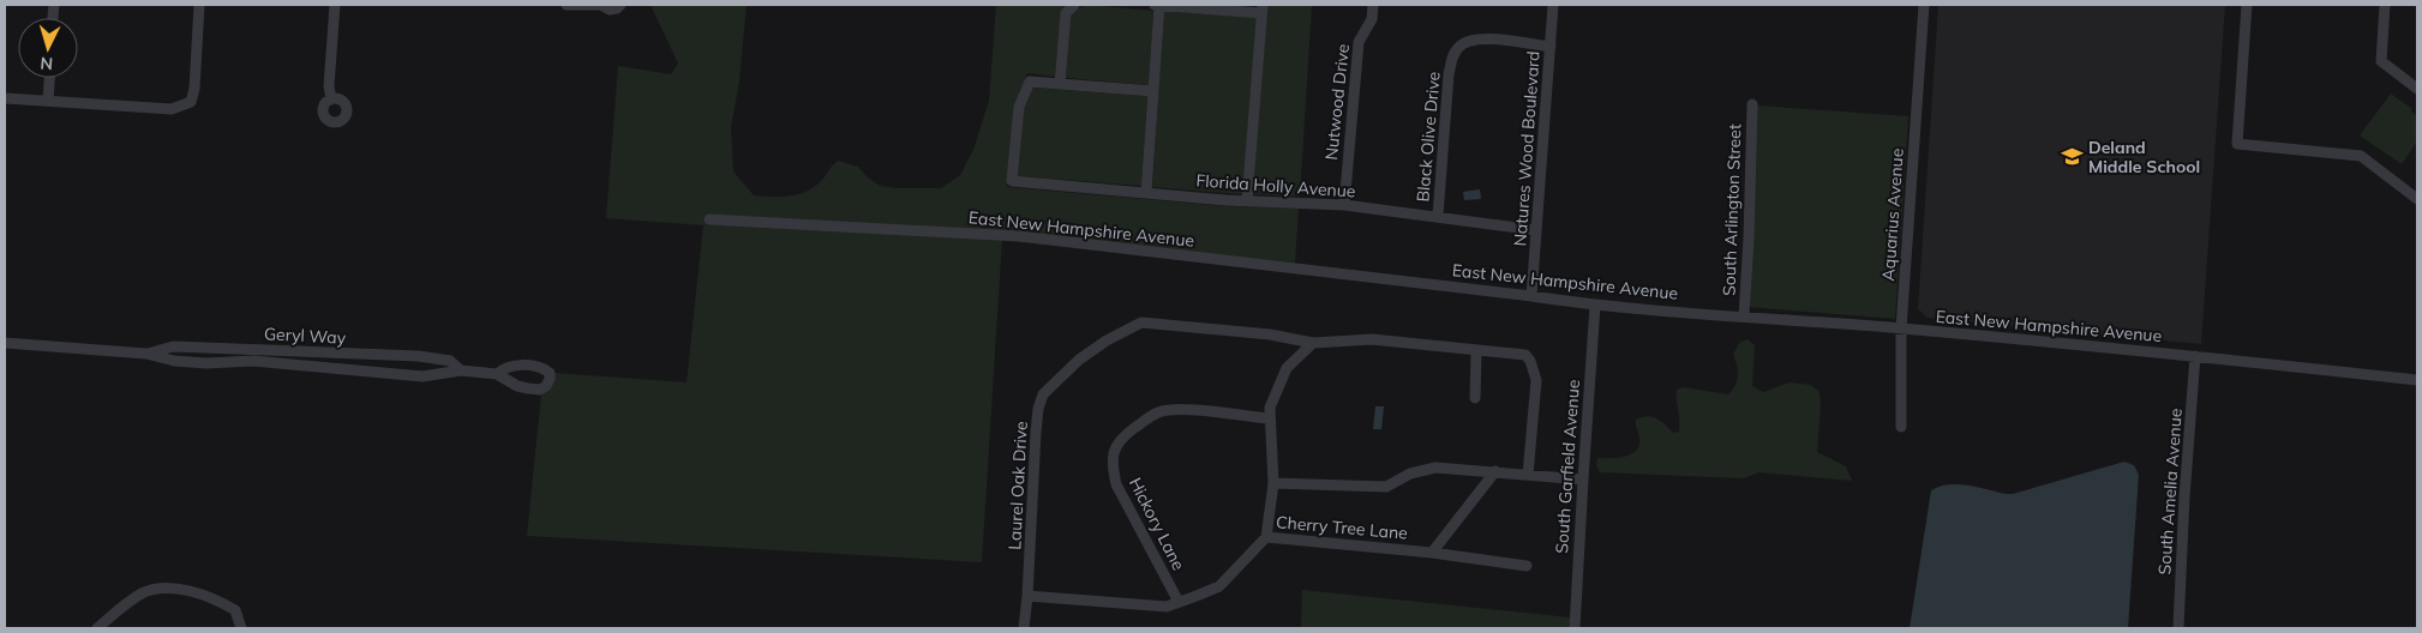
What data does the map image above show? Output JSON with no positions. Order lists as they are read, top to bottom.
{
  "streets": {
    "street": [
      "Nutwood Drive",
      "Black Olive Drive",
      "Natures Wood Boulevard",
      "Florida Holly Avenue",
      "South Arlington Street",
      "Aquarius Avenue",
      "East New Hampshire Avenue",
      "Geryl Way",
      "South Garfield Avenue",
      "Laurel Oak Drive",
      "South Amelia Avenue",
      "Hickory Lane",
      "Cherry Tree Lane"
    ]
  },
  "crossings": [
    ["Nutwood Drive", "Florida Holly Avenue"],
    ["Black Olive Drive", "Natures Wood Boulevard"],
    ["Black Olive Drive", "Florida Holly Avenue"],
    ["Natures Wood Boulevard", "Florida Holly Avenue"],
    ["Natures Wood Boulevard", "East New Hampshire Avenue"],
    ["South Arlington Street", "East New Hampshire Avenue"],
    ["Aquarius Avenue", "East New Hampshire Avenue"],
    ["East New Hampshire Avenue", "South Garfield Avenue"],
    ["East New Hampshire Avenue", "South Amelia Avenue"],
    ["Laurel Oak Drive", "Cherry Tree Lane"],
    ["Hickory Lane", "Cherry Tree Lane"]
  ],
  "places": {
    "school or university": ["Deland Middle School"]
  },
  "north": "bottom"
}
